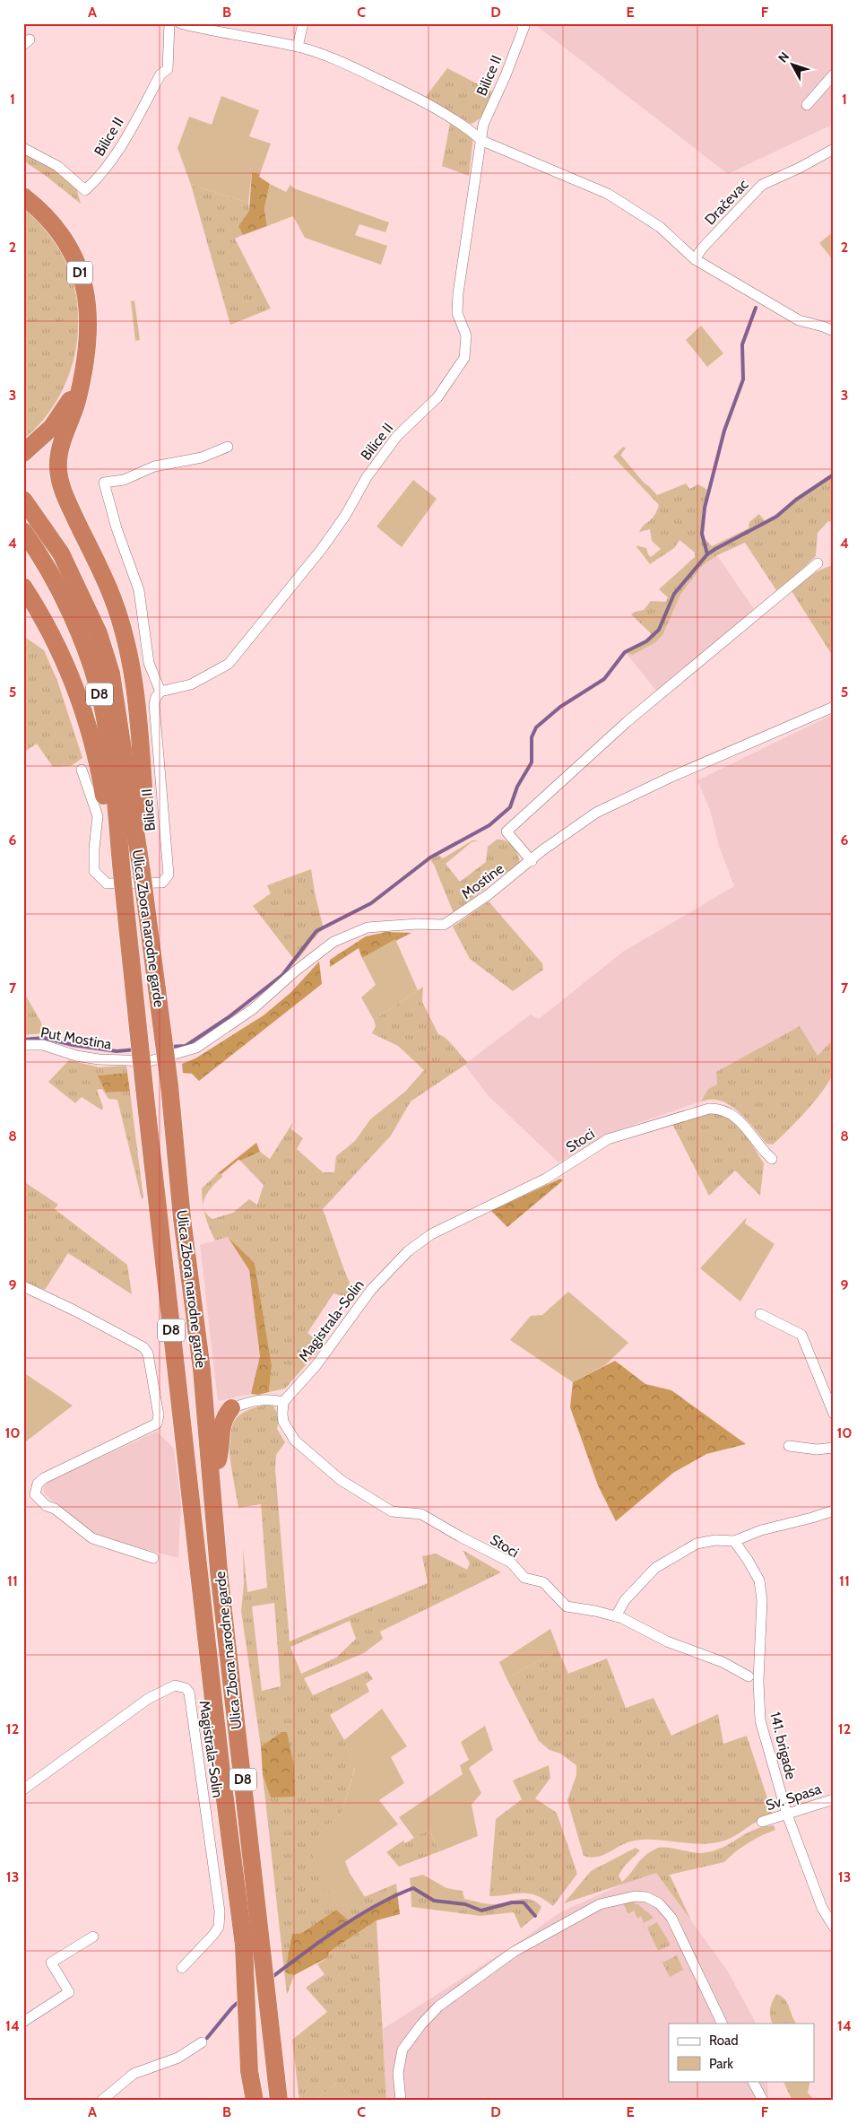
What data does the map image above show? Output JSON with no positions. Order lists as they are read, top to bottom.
{
  "streets": {
    "highway": ["D1", "D8", "Ulica Zbora narodne garde"],
    "street": [
      "Bilice II",
      "Dračevac",
      "Mostine",
      "Put Mostina",
      "Stoci",
      "Magistrala-Solin",
      "141. brigade",
      "Sv. Spasa"
    ]
  },
  "crossings": [
    ["Mostine", "Put Mostina"],
    ["Stoci", "Magistrala-Solin"],
    ["141. brigade", "Sv. Spasa"]
  ],
  "legend": ["Road", "Park"],
  "north": "top left",
  "grid": {
    "columns": [
      "A",
      "B",
      "C",
      "D",
      "E",
      "F"
    ],
    "rows": [
      "1",
      "2",
      "3",
      "4",
      "5",
      "6",
      "7",
      "8",
      "9",
      "10",
      "11",
      "12",
      "13",
      "14"
    ]
  }
}
